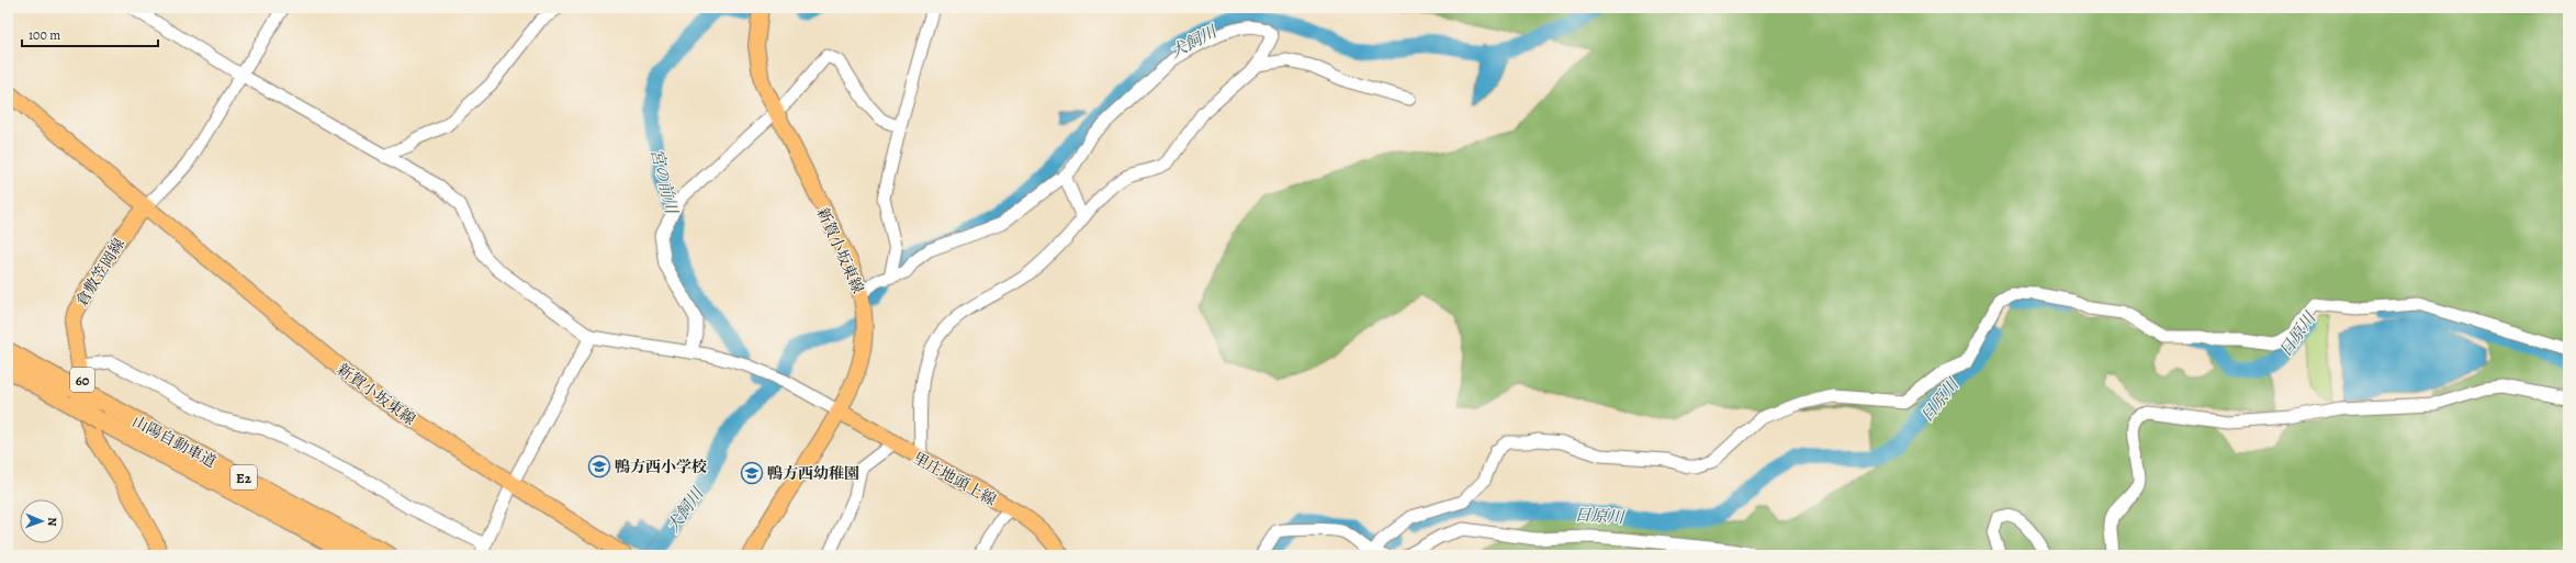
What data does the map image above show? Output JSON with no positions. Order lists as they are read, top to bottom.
{
  "streets": {
    "highway": ["山陽自動車道", "E2"],
    "main road": [
      "新賀小坂東線",
      "倉敷笠岡線",
      "60",
      "里庄地頭上線"
    ]
  },
  "crossings": [
    ["新賀小坂東線", "倉敷笠岡線"],
    ["新賀小坂東線", "里庄地頭上線"]
  ],
  "water": ["犬飼川", "宮の前川", "日原川"],
  "places": {
    "school or university": ["鴨方西小学校", "鴨方西幼稚園"]
  },
  "scale_bar": "100 m",
  "north": "right"
}
